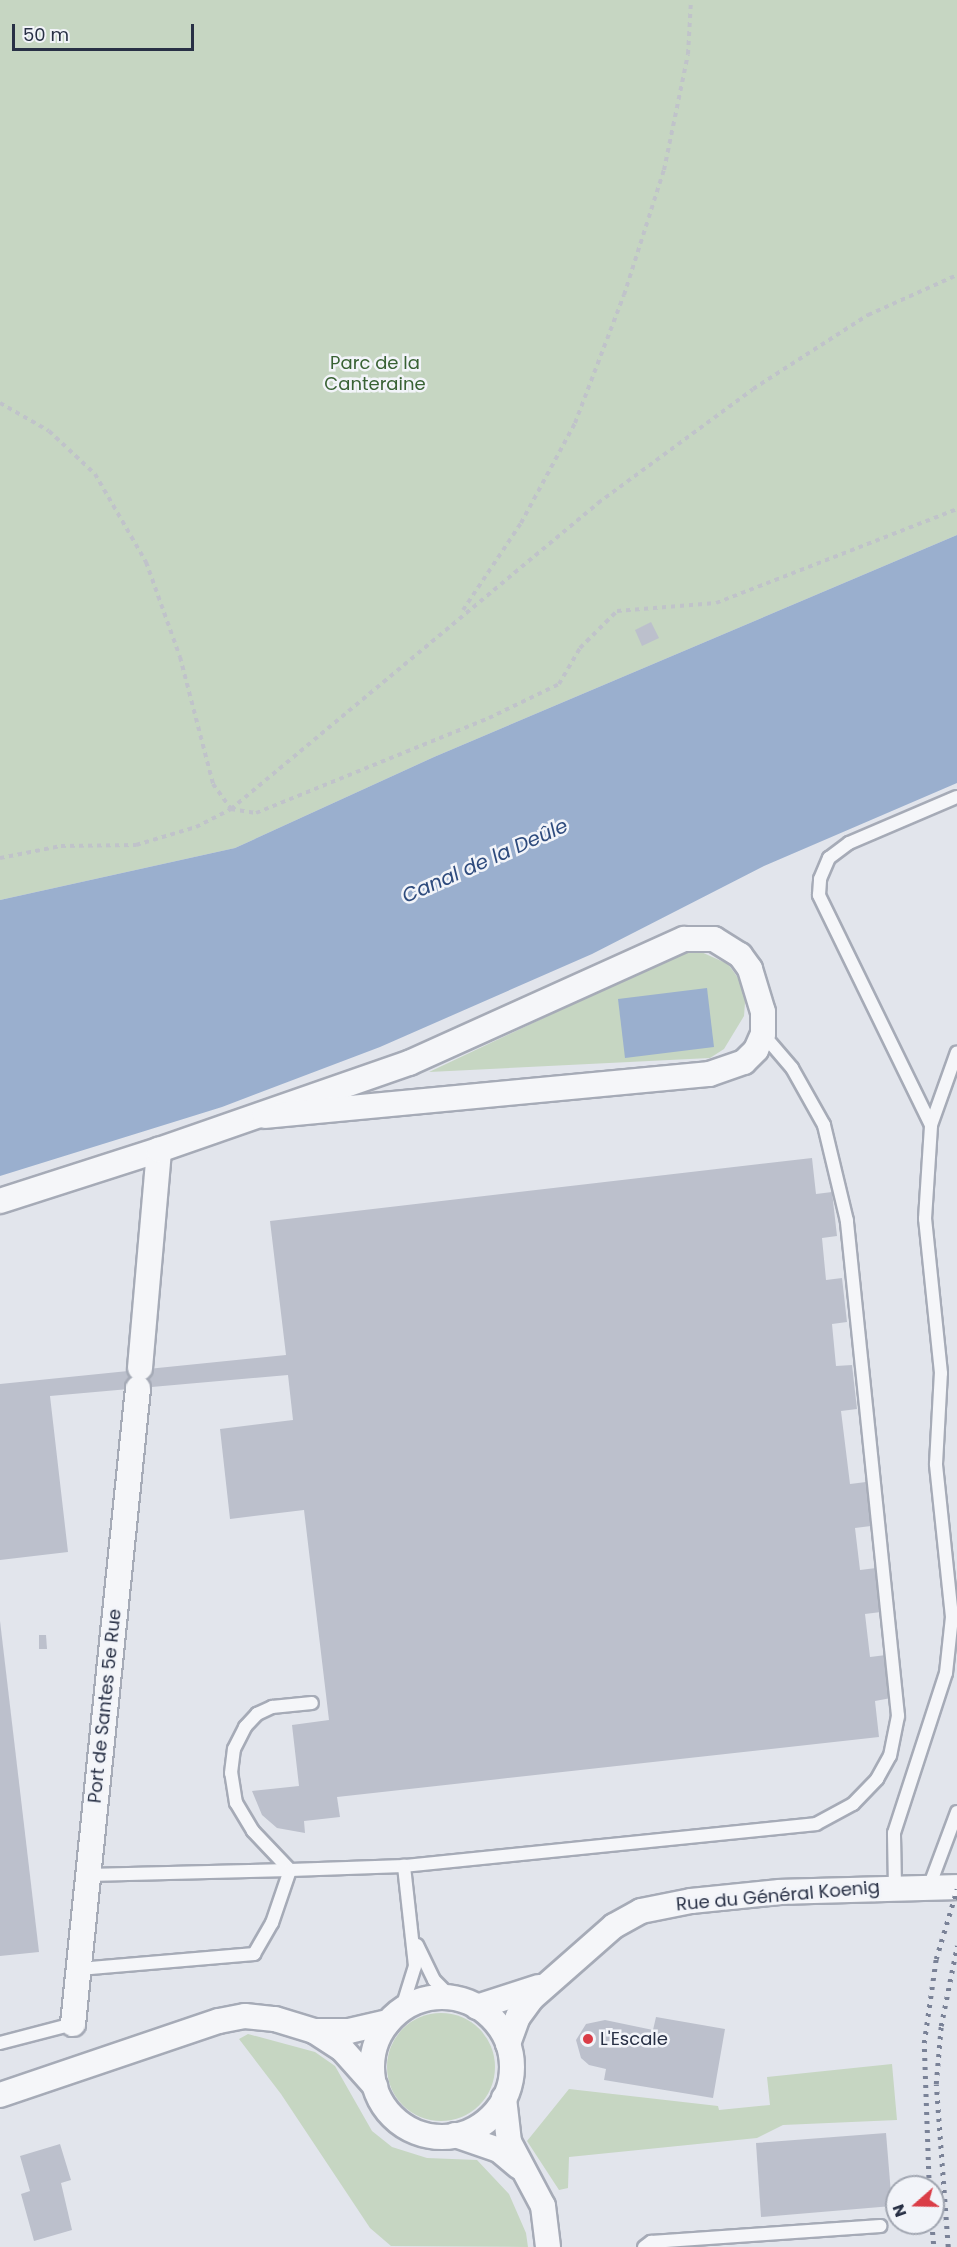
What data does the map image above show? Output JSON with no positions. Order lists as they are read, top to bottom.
{
  "streets": {
    "street": ["Port de Santes 5e Rue", "Rue du Général Koenig"]
  },
  "water": ["Canal de la Deûle"],
  "parks": ["Parc de la Canteraine"],
  "places": ["L'Escale"],
  "scale_bar": "50 m",
  "north": "left"
}
